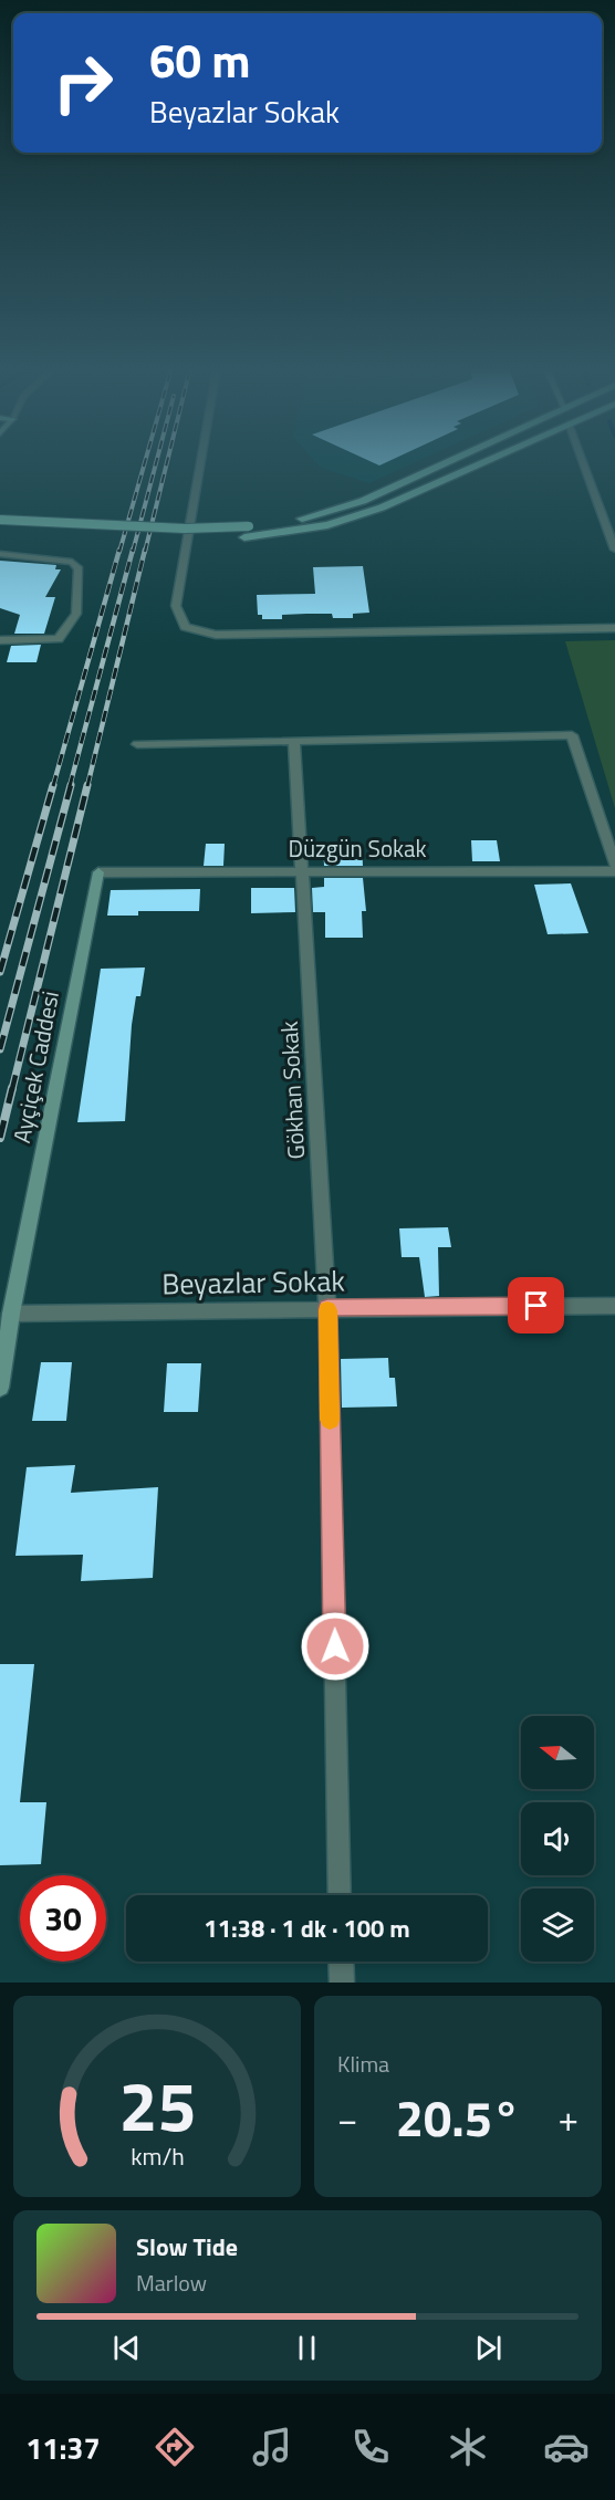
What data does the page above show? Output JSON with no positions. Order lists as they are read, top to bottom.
{
  "streets": {
    "street": [
      "Düzgün Sokak",
      "Ayçiçek Caddesi",
      "Gökhan Sokak",
      "Beyazlar Sokak"
    ]
  },
  "crossings": [
    ["Düzgün Sokak", "Ayçiçek Caddesi"],
    ["Düzgün Sokak", "Gökhan Sokak"],
    ["Ayçiçek Caddesi", "Beyazlar Sokak"],
    ["Gökhan Sokak", "Beyazlar Sokak"]
  ],
  "north": "left",
  "page": {
    "turn": ["60 m", "Beyazlar Sokak"],
    "limit": "30",
    "trip": "11:38 · 1 dk · 100 m",
    "tile": "Klima",
    "heat": ["−", "20.5°", "+"],
    "song": ["Slow Tide", "Marlow"],
    "tabs": "11:37",
    "gauge": ["25", "km/h"]
  }
}
